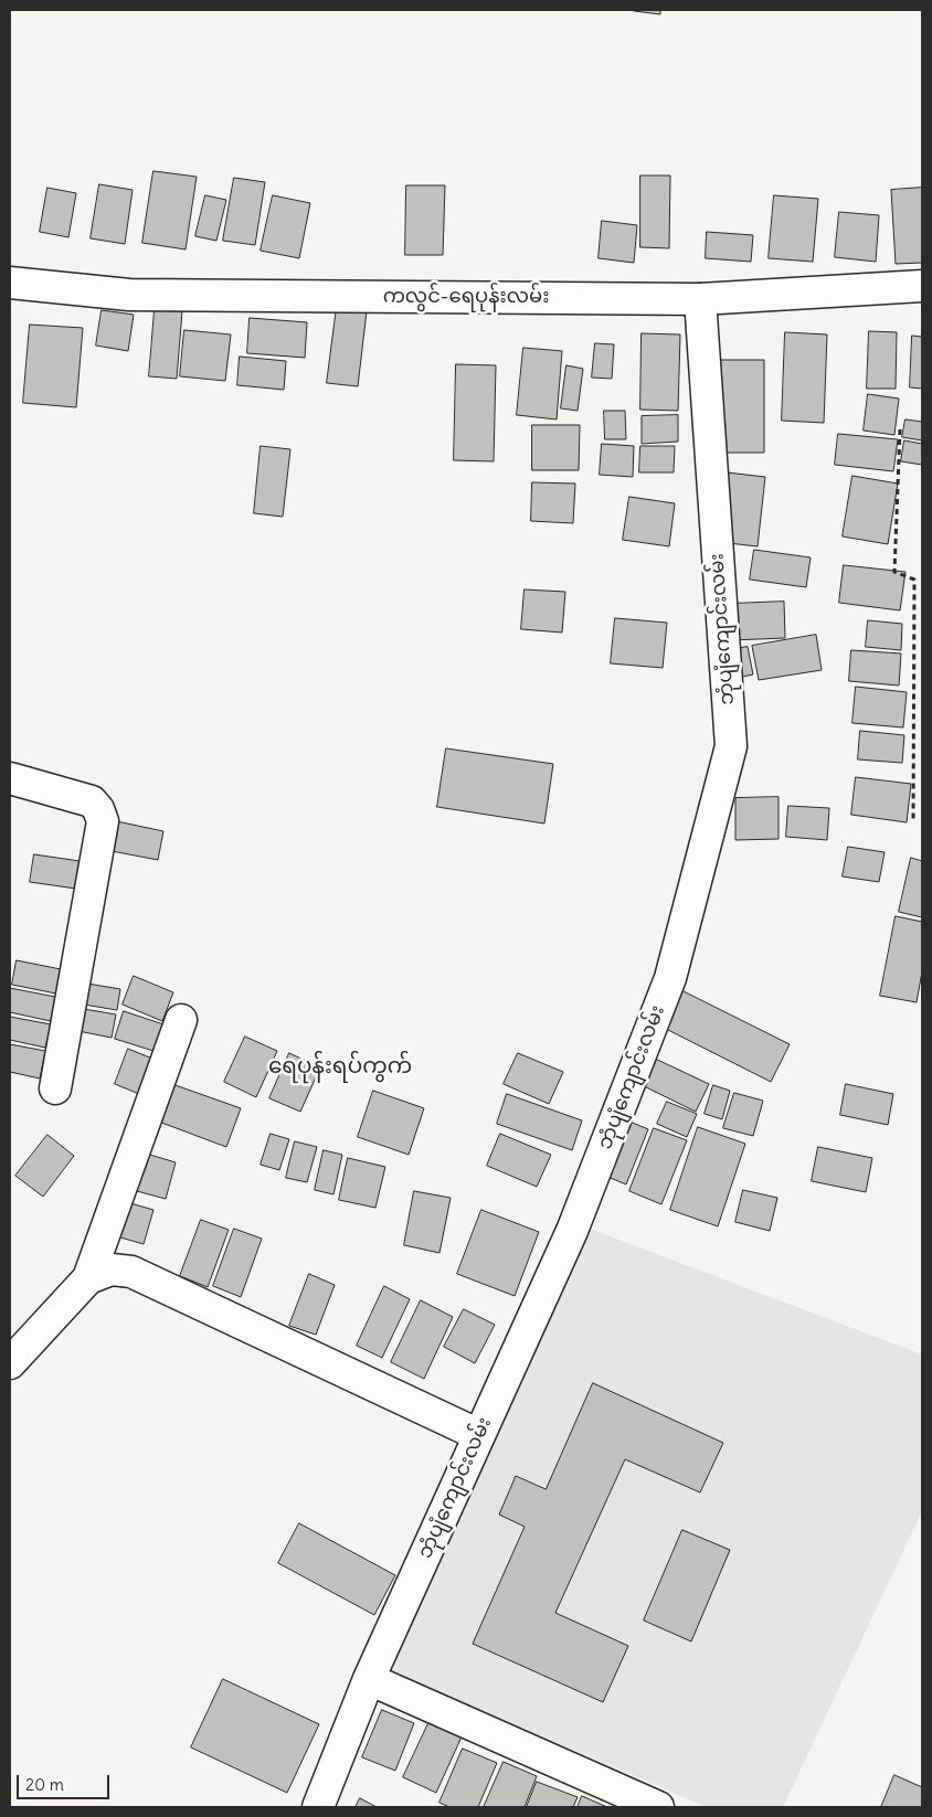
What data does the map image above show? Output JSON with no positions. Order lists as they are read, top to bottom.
{
  "streets": {
    "street": ["ကလွင်-ရေပုန်းလမ်း", "ဘုံပျံကျောင်းလမ်း"]
  },
  "crossings": [
    ["ကလွင်-ရေပုန်းလမ်း", "ဘုံပျံကျောင်းလမ်း"]
  ],
  "districts": ["ရေပုန်းရပ်ကွက်"],
  "scale_bar": "20 m"
}
